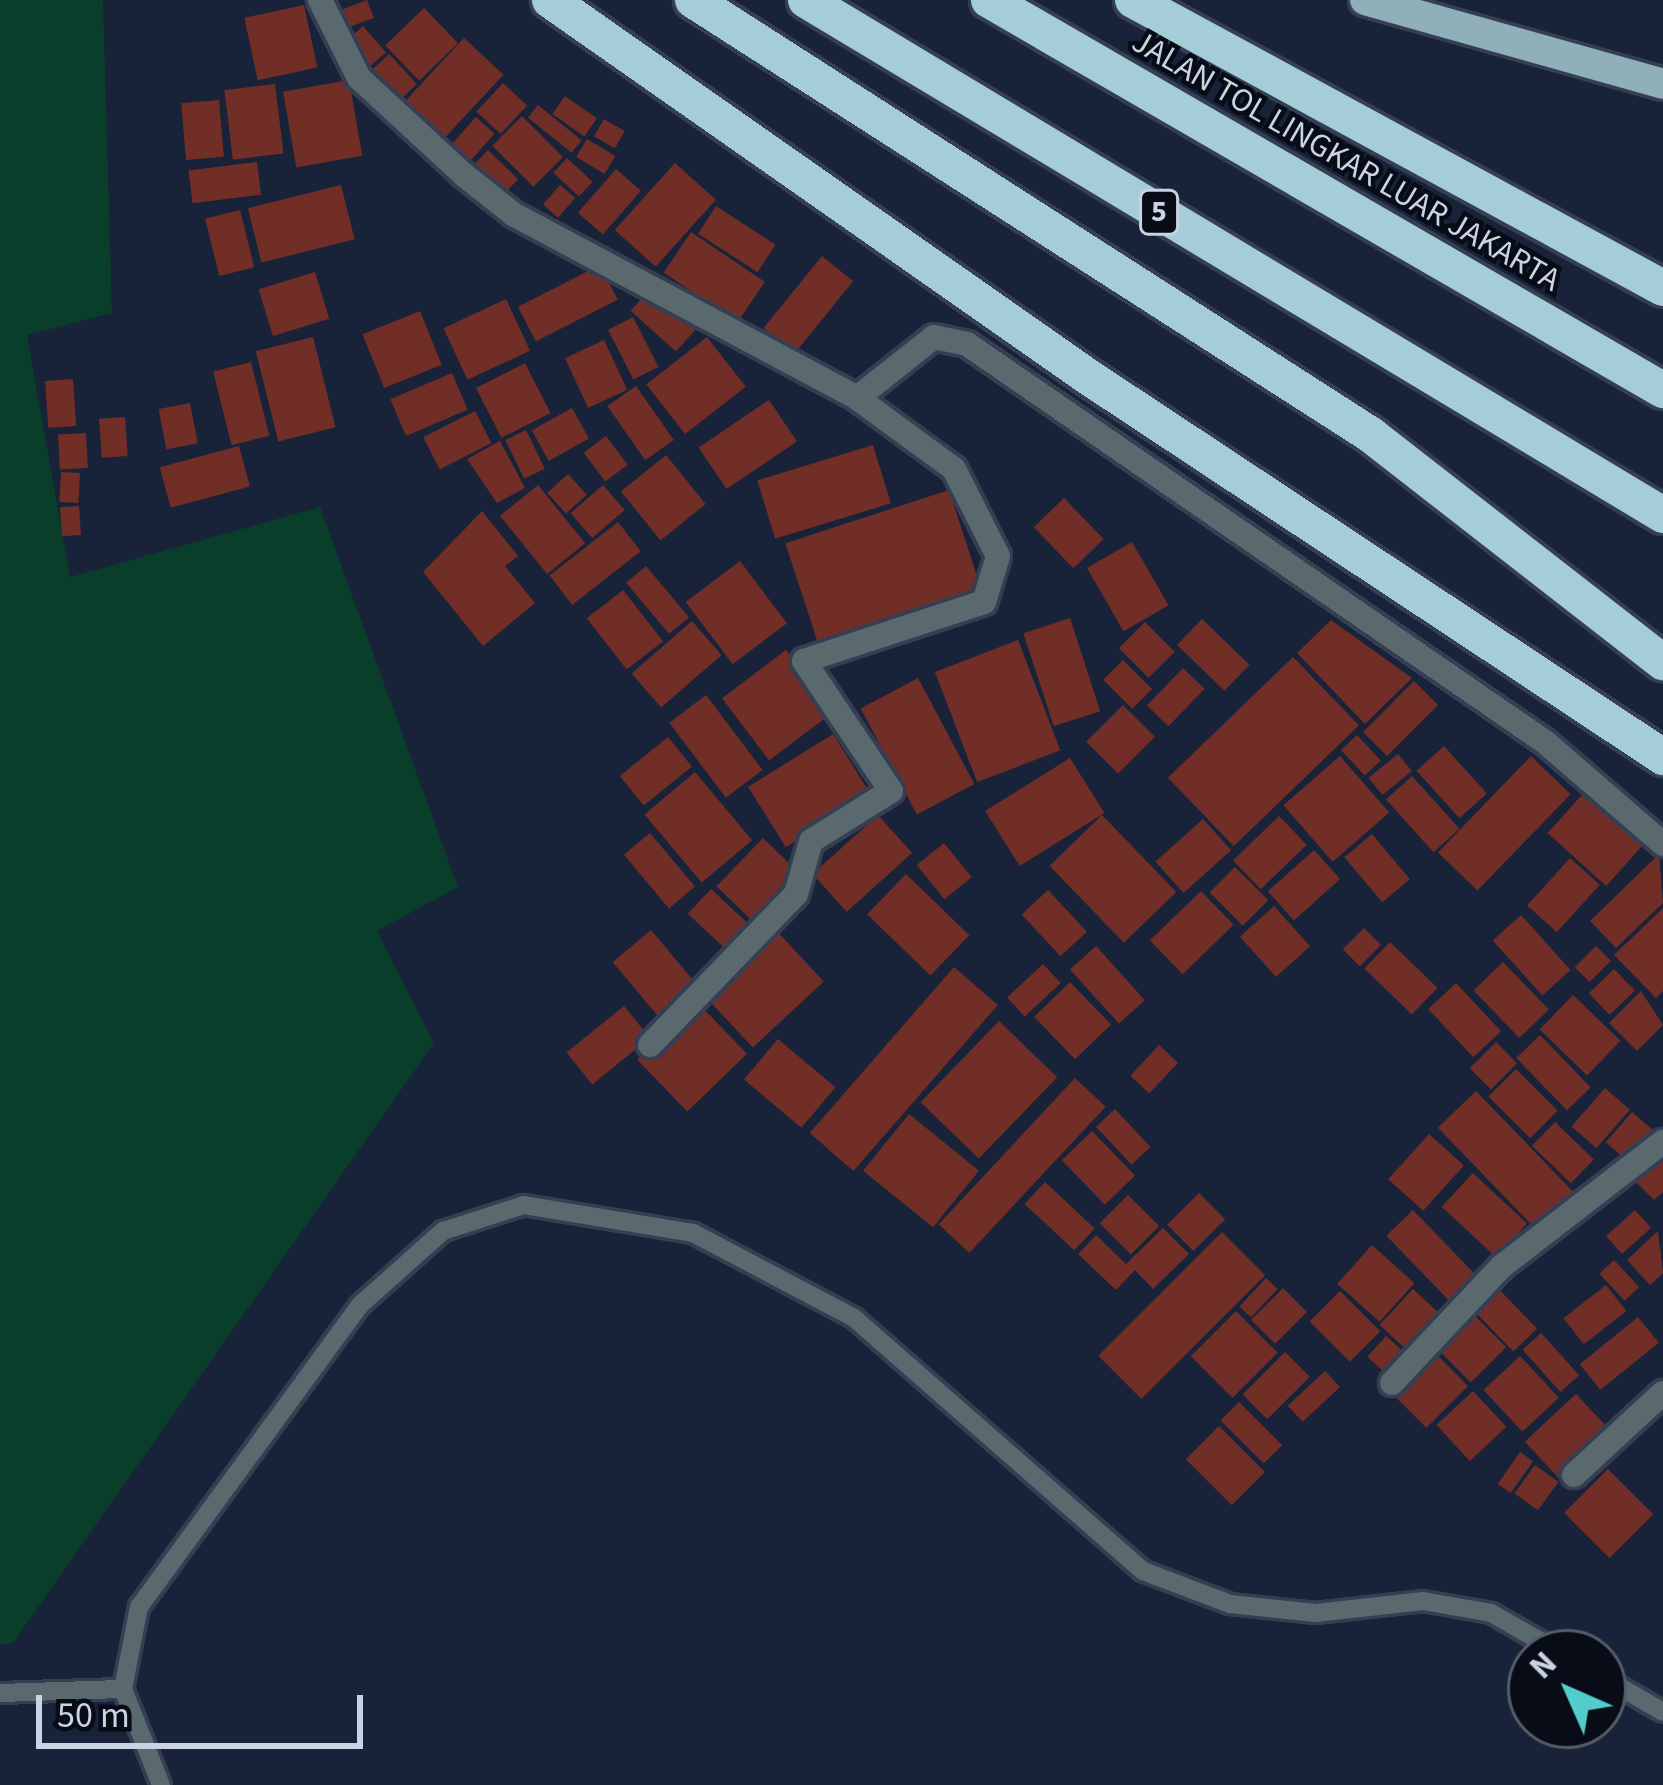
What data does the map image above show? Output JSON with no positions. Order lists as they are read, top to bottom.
{
  "streets": {
    "highway": ["JALAN TOL LINGKAR LUAR JAKARTA", "5"]
  },
  "scale_bar": "50 m",
  "north": "top left"
}
